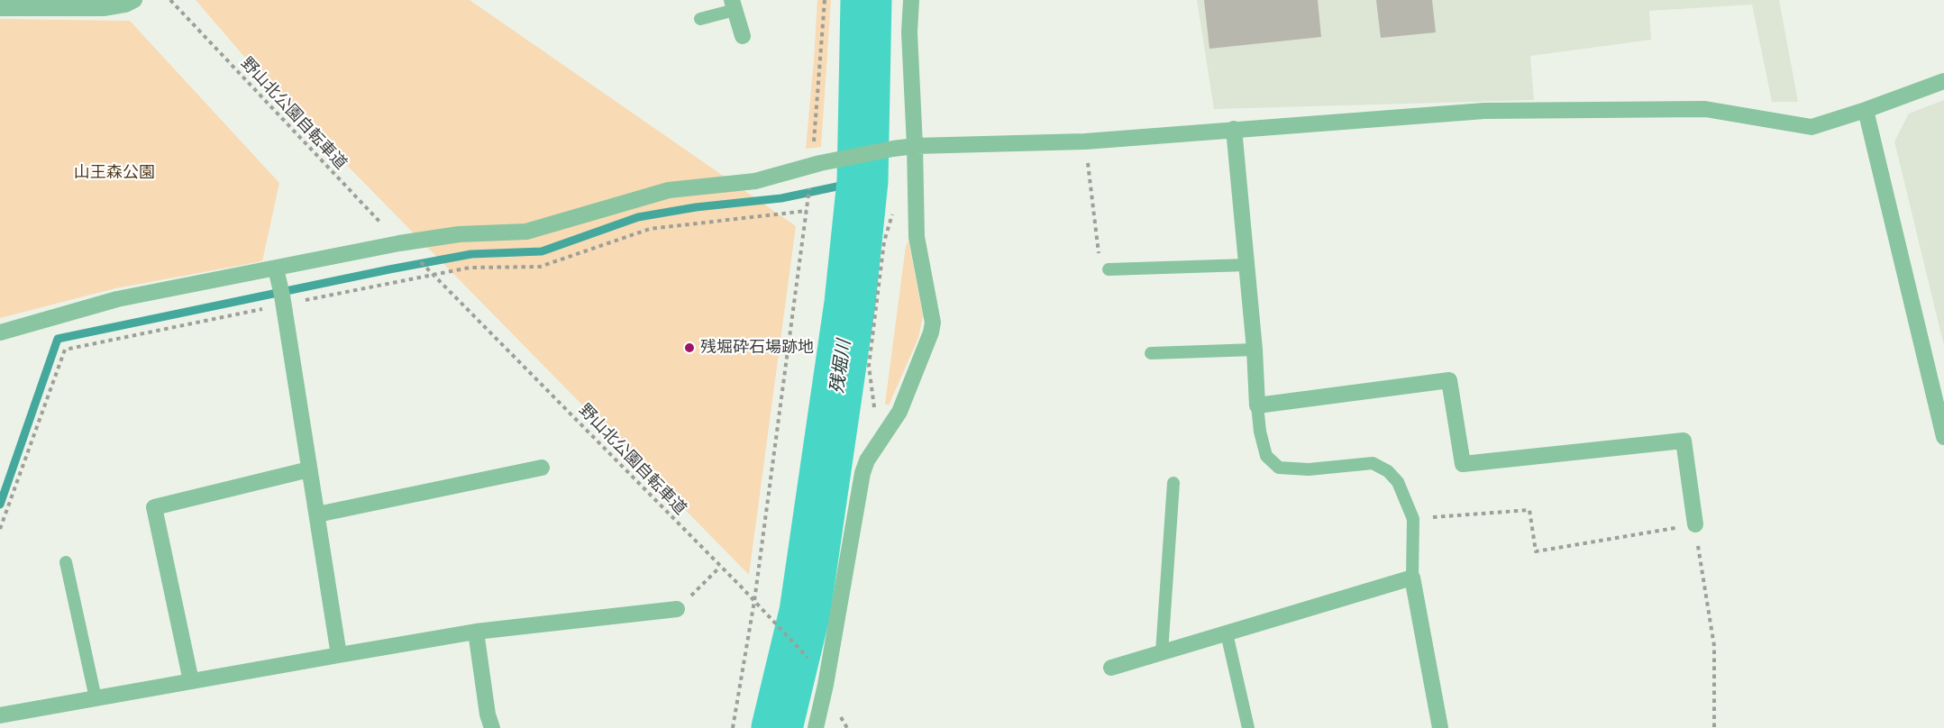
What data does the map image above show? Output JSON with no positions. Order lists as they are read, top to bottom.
{
  "streets": {
    "path": ["野山北公園自転車道"]
  },
  "water": ["残堀川"],
  "parks": ["山王森公園"],
  "places": ["残堀砕石場跡地"]
}
